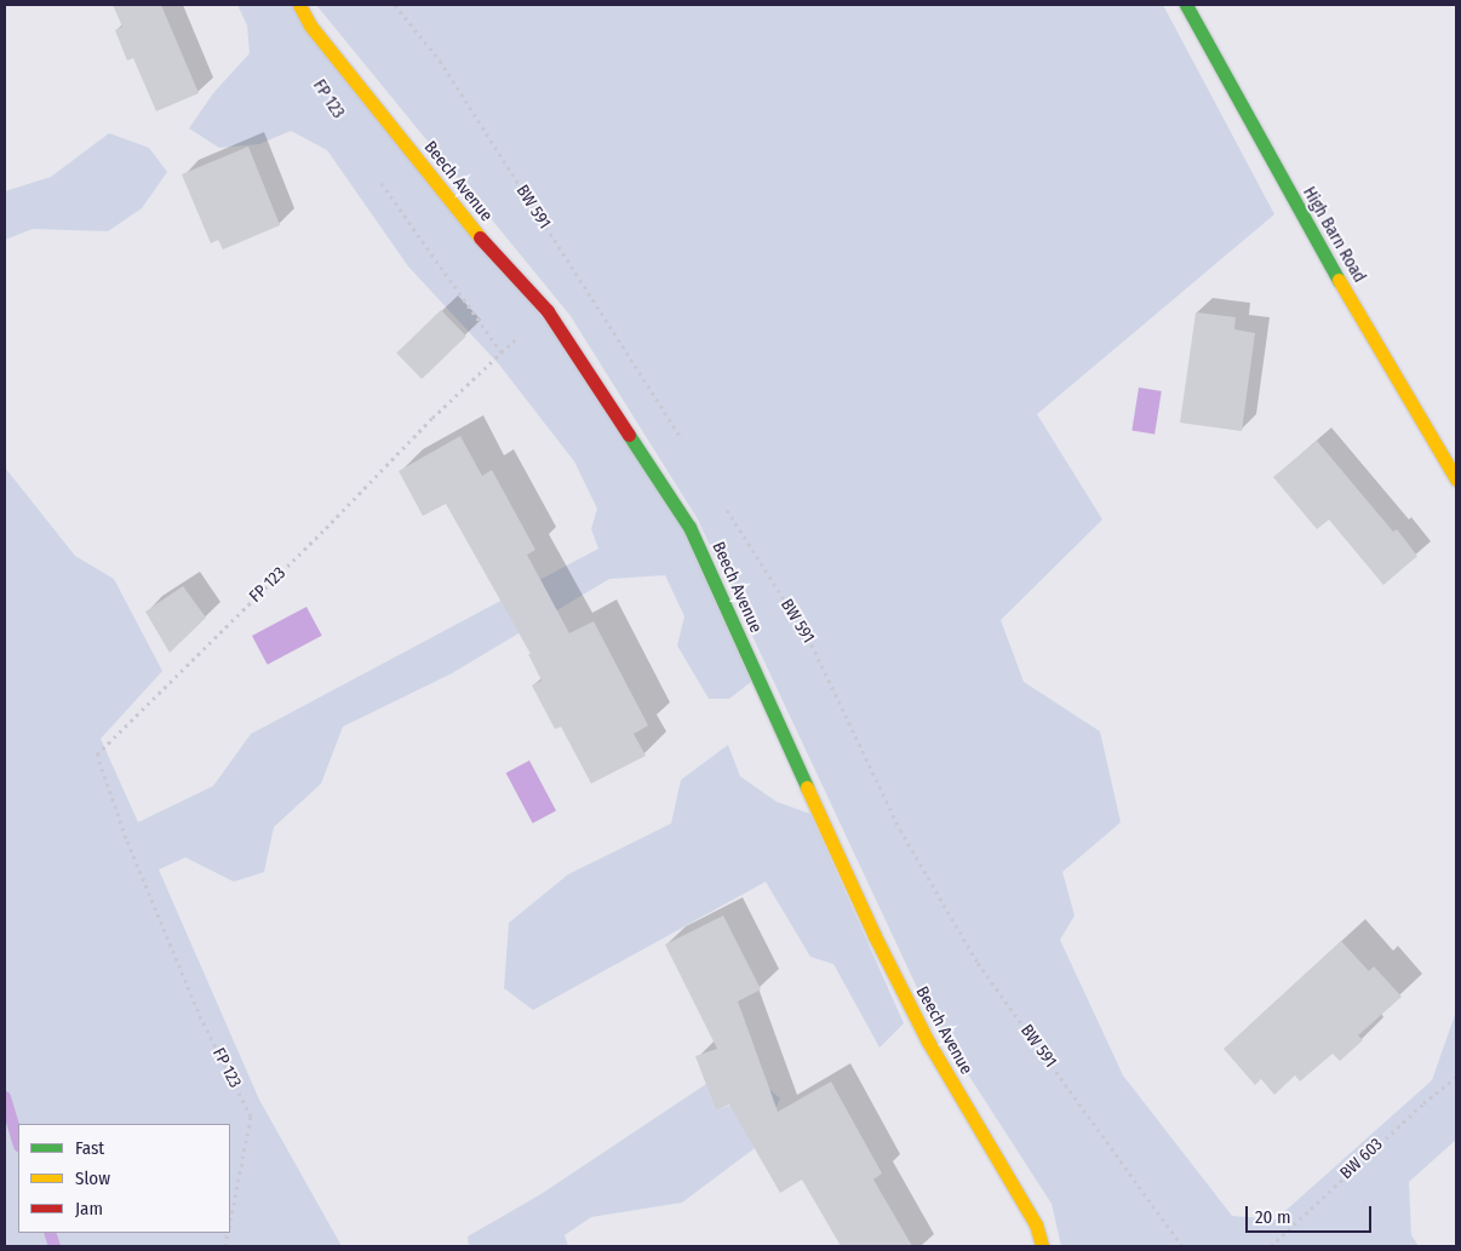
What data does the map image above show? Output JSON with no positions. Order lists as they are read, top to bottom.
{
  "streets": {
    "street": ["Beech Avenue", "High Barn Road"],
    "path": ["FP 123", "BW 591", "BW 603"]
  },
  "legend": ["Fast", "Slow", "Jam"],
  "scale_bar": "20 m"
}
